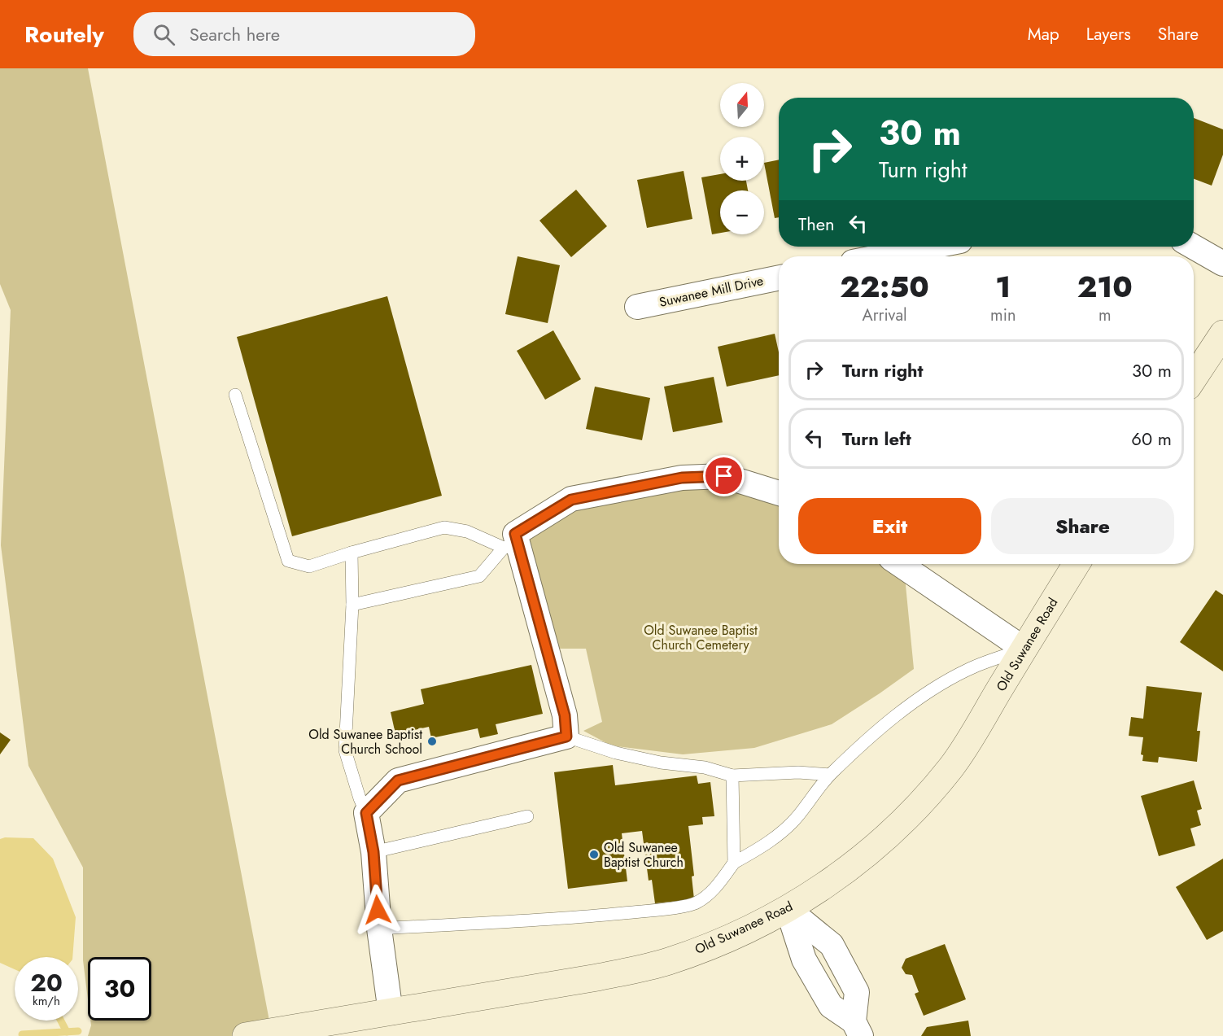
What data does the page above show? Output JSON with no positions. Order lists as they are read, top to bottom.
{
  "streets": {
    "street": ["Suwanee Mill Drive", "Old Suwanee Road"]
  },
  "parks": ["Old Suwanee Baptist Church Cemetery"],
  "places": ["Old Suwanee Baptist Church School", "Old Suwanee Baptist Church"],
  "north": "top",
  "page": {
    "header": "Routely",
    "search": "Search here",
    "nav": ["Map", "Layers", "Share"],
    "map_buttons": ["+", "−"],
    "turn": ["30 m", "Turn right"],
    "then": "Then",
    "eta": [
      "22:50",
      "Arrival",
      "1",
      "min",
      "210",
      "m"
    ],
    "list": [
      {
        "name": "Turn right",
        "value": "30 m"
      },
      {
        "name": "Turn left",
        "value": "60 m"
      }
    ],
    "buttons": ["Exit", "Share"],
    "speed": "20 km/h",
    "limit": "30"
  }
}
